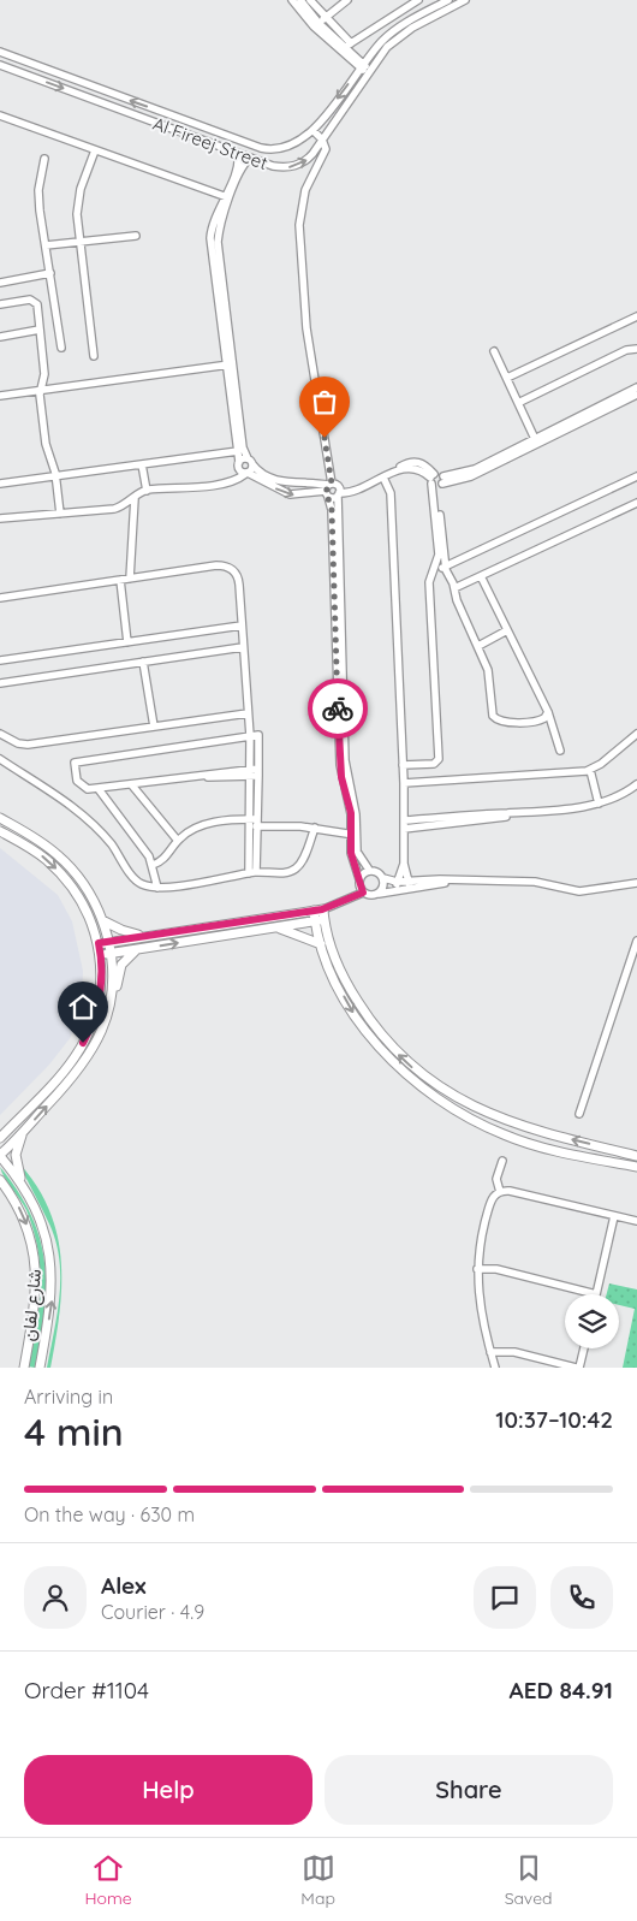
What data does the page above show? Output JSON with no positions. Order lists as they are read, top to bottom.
{
  "streets": {
    "street": ["Al Fireej Street", "شارع لفان"]
  },
  "page": {
    "heading": ["4 min", "Arriving in", "10:37–10:42"],
    "panel": [
      "Alex",
      "Courier · 4.9",
      "Order #1104",
      "AED 84.91"
    ],
    "bar": "On the way · 630 m",
    "buttons": ["Help", "Share"],
    "tabs": ["Home", "Map", "Saved"]
  }
}
